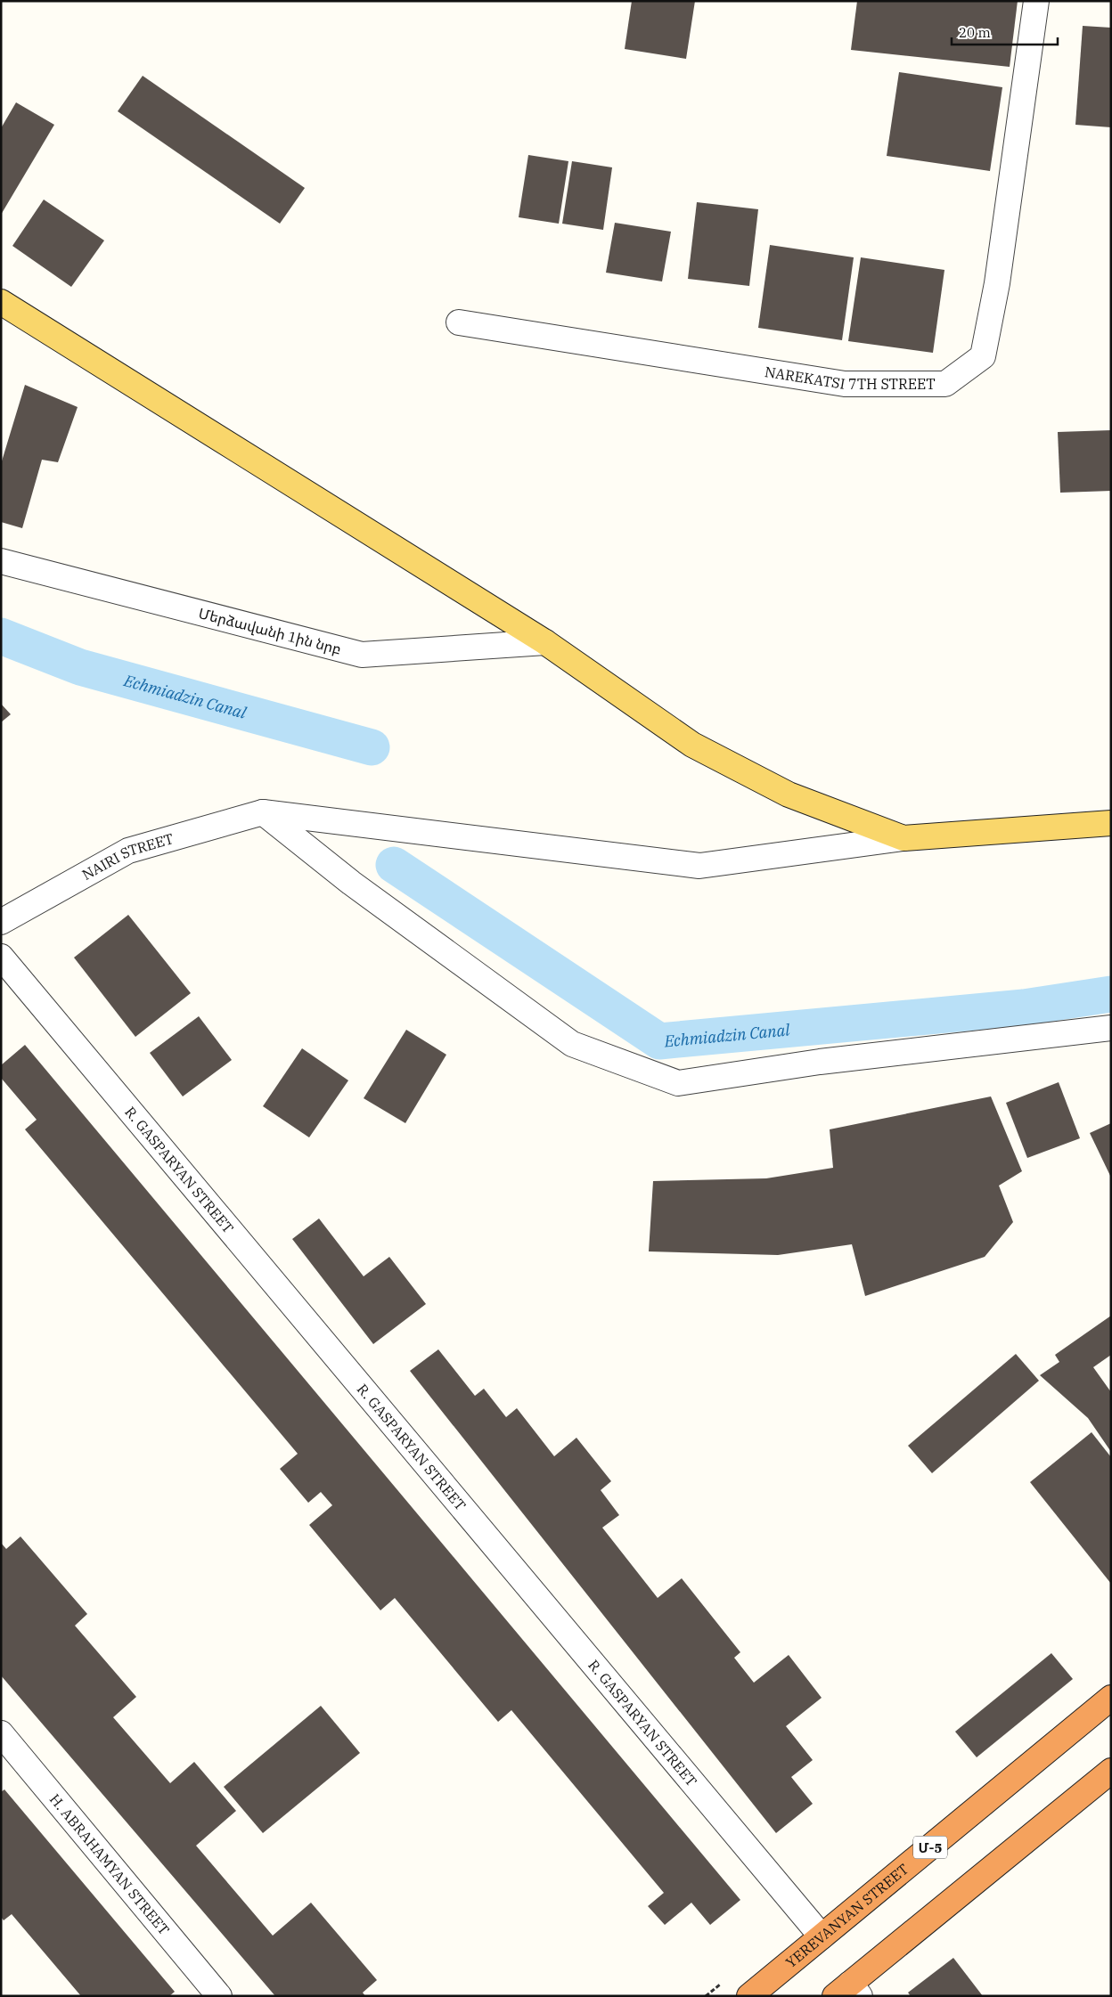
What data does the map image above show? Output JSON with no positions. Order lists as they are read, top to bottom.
{
  "streets": {
    "highway": ["Մ-5", "YEREVANYAN STREET"],
    "street": [
      "NAREKATSI 7TH STREET",
      "Մերձավանի 1ին նրբ",
      "NAIRI STREET",
      "R. GASPARYAN STREET",
      "H. ABRAHAMYAN STREET"
    ]
  },
  "crossings": [
    ["R. GASPARYAN STREET", "YEREVANYAN STREET"]
  ],
  "water": ["Echmiadzin Canal"],
  "scale_bar": "20 m"
}
